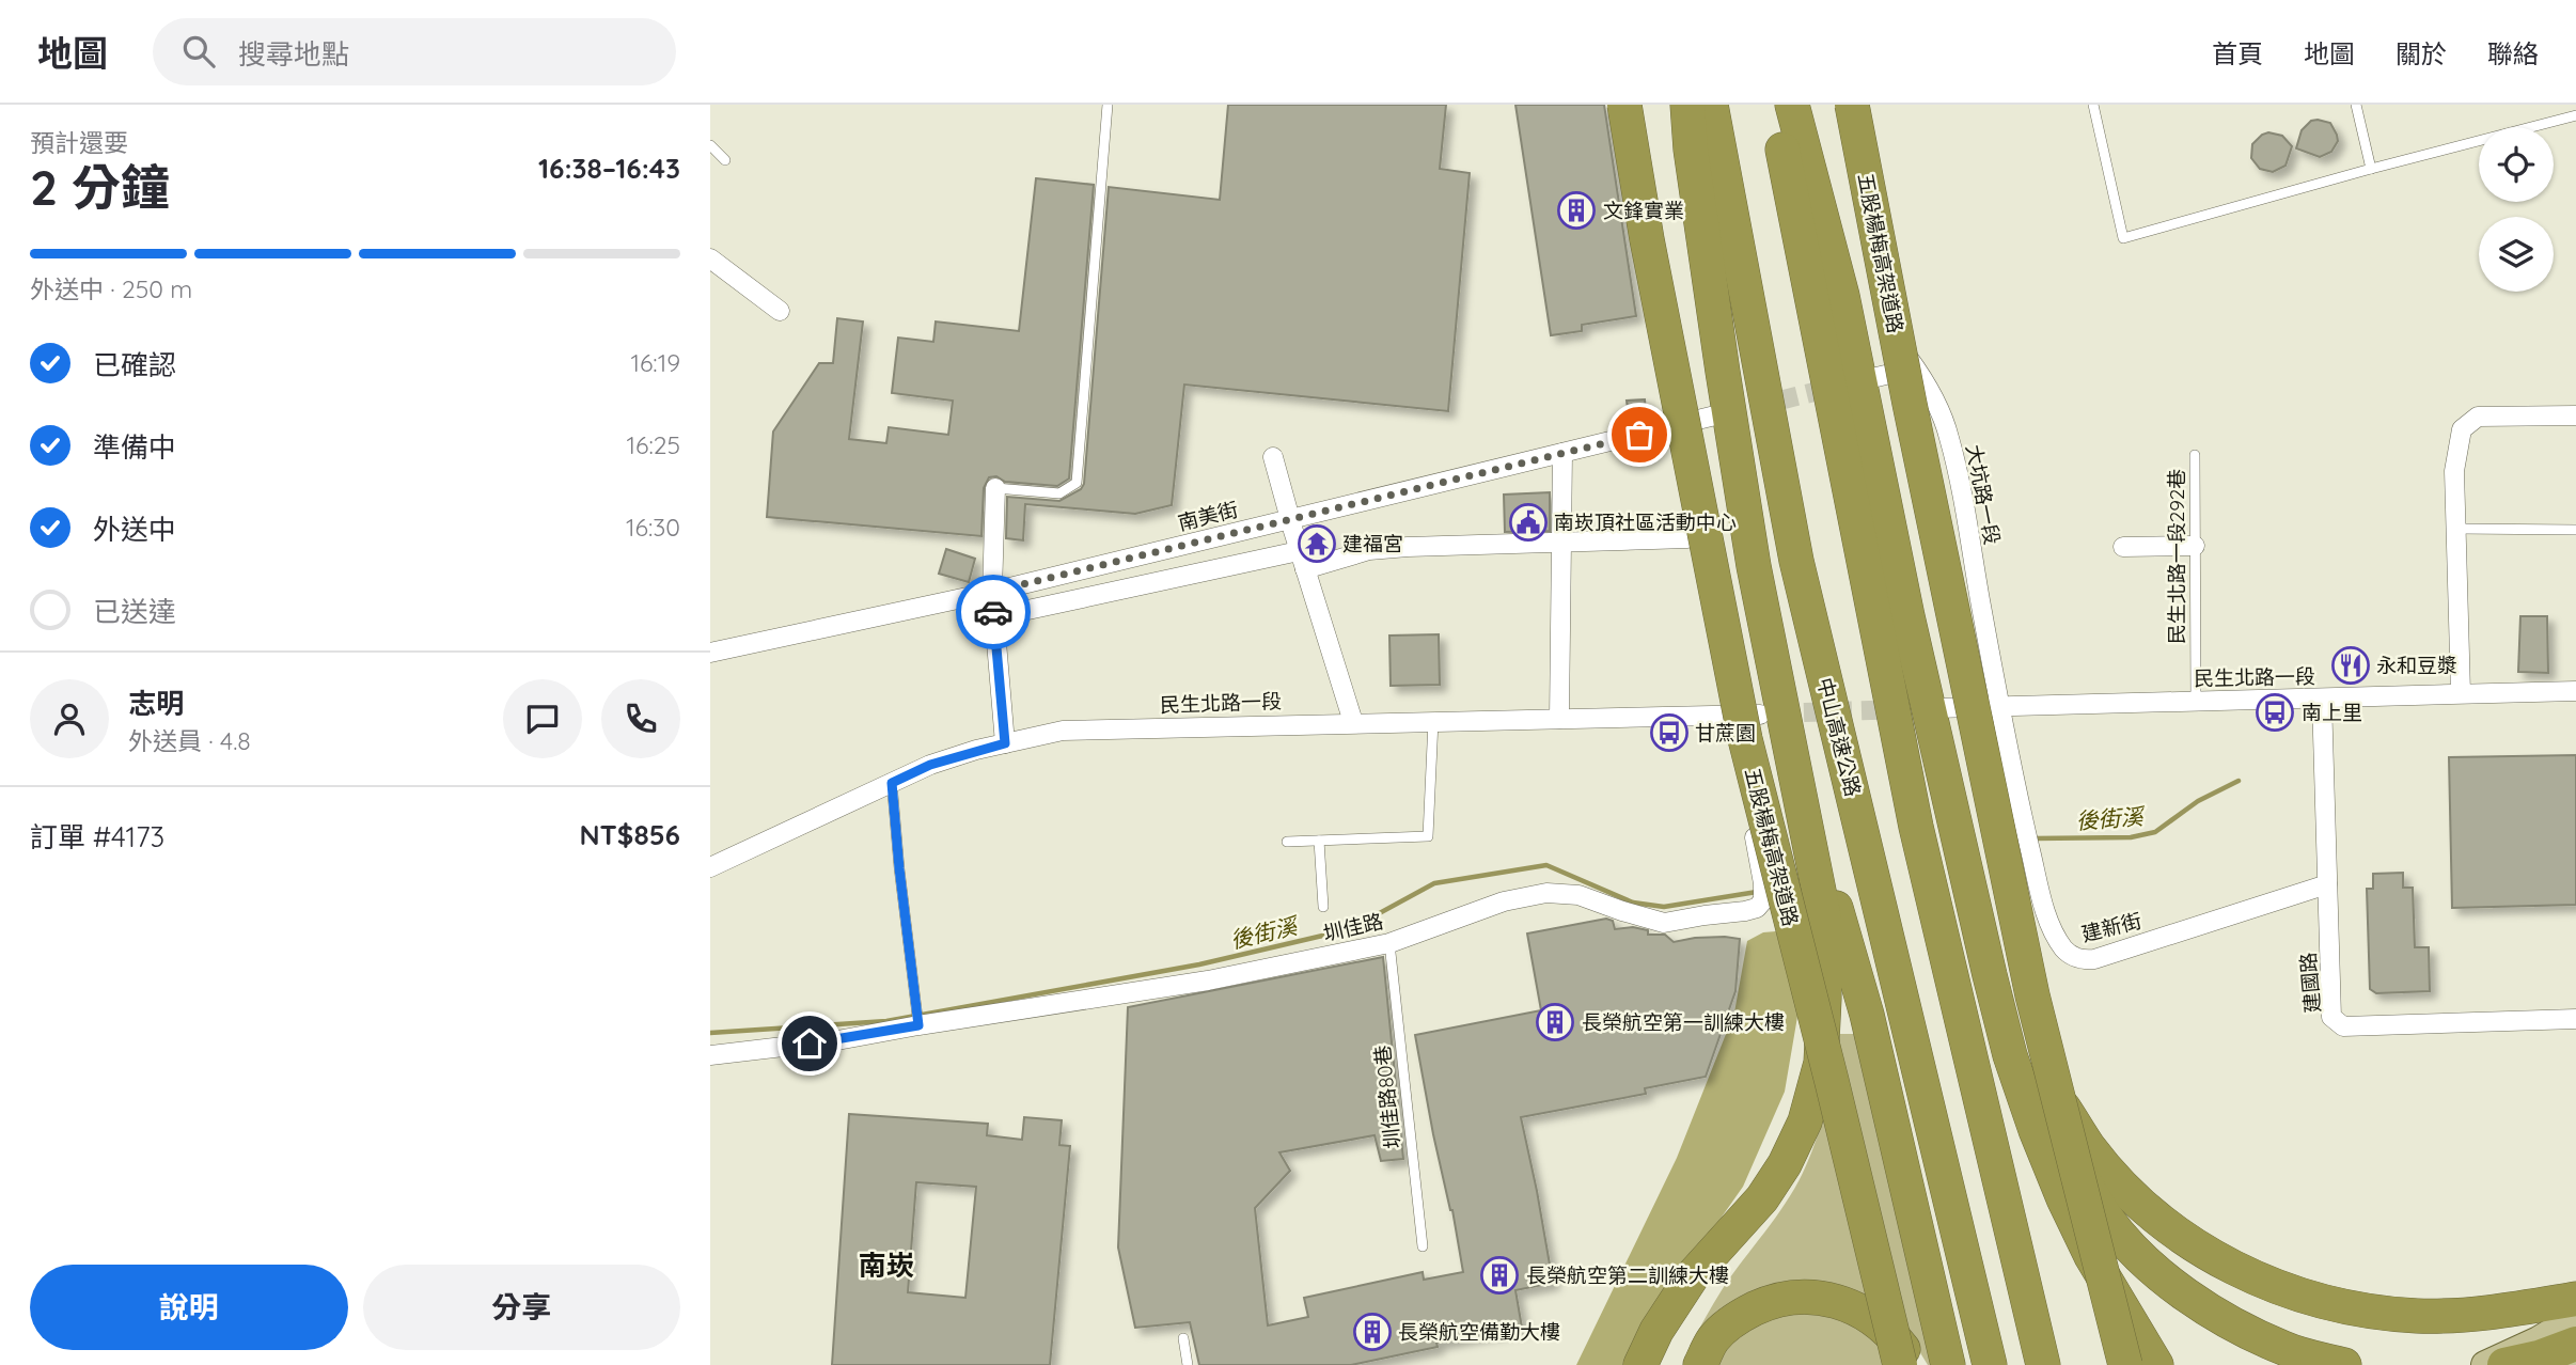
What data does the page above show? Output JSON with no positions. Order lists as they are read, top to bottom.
{
  "streets": {
    "highway": ["五股楊梅高架道路", "中山高速公路"],
    "street": [
      "大坑路一段",
      "南美街",
      "民生北路一段",
      "圳佳路",
      "建新街",
      "建國路"
    ],
    "lane": ["民生北路一段292巷", "圳佳路80巷"]
  },
  "crossings": [
    ["大坑路一段", "民生北路一段"],
    ["大坑路一段", "建新街"],
    ["民生北路一段292巷", "民生北路一段"],
    ["民生北路一段", "圳佳路"],
    ["民生北路一段", "建新街"],
    ["民生北路一段", "建國路"],
    ["圳佳路", "圳佳路80巷"],
    ["建新街", "建國路"]
  ],
  "districts": ["南崁"],
  "water": ["後街溪"],
  "places": {
    "building": [
      "文鋒實業",
      "長榮航空第一訓練大樓",
      "長榮航空第二訓練大樓",
      "長榮航空備勤大樓"
    ],
    "public building": ["南崁頂社區活動中心"],
    "temple": ["建福宮"],
    "restaurant": ["永和豆漿"],
    "bus stop": ["南上里", "甘蔗園"]
  },
  "page": {
    "header": "地圖",
    "search": "搜尋地點",
    "nav": [
      "首頁",
      "地圖",
      "關於",
      "聯絡"
    ],
    "heading": ["2 分鐘", "預計還要", "16:38–16:43"],
    "panel": [
      "志明",
      "外送員 · 4.8",
      "訂單 #4173",
      "NT$856"
    ],
    "bar": "外送中 · 250 m",
    "list": [
      ["已確認", "16:19"],
      ["準備中", "16:25"],
      ["外送中", "16:30"],
      "已送達"
    ],
    "buttons": ["說明", "分享"]
  }
}
